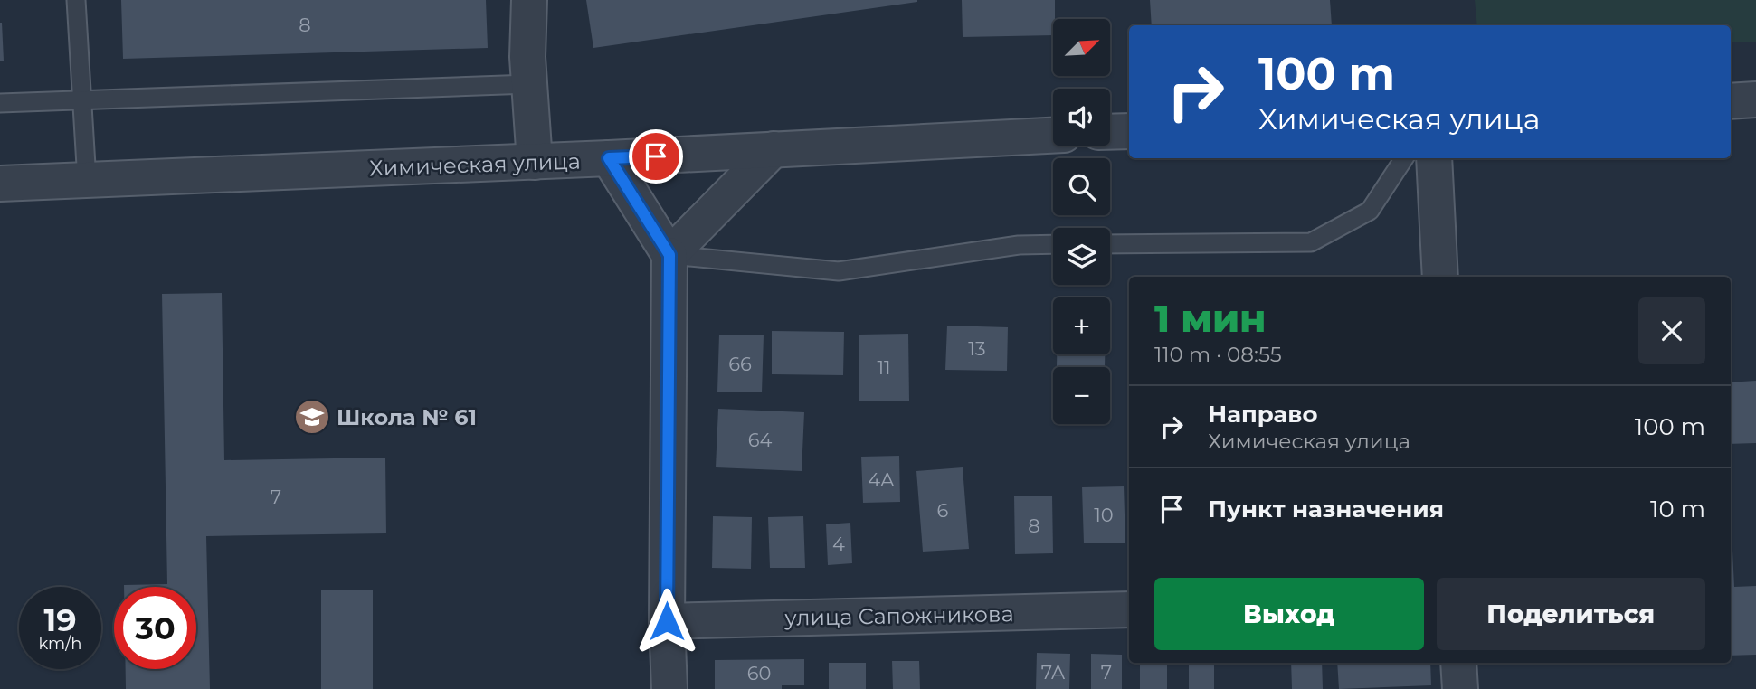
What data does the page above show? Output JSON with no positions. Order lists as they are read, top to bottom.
{
  "streets": {
    "street": ["Химическая улица", "улица Сапожникова"]
  },
  "places": {
    "school or university": ["Школа № 61"]
  },
  "house_numbers": [
    "8",
    "13",
    "66",
    "11",
    "64",
    "4А",
    "7",
    "6",
    "10",
    "8",
    "4",
    "7А",
    "7",
    "60"
  ],
  "north": "top right",
  "page": {
    "map_buttons": ["+", "−"],
    "turn": ["100 m", "Химическая улица"],
    "heading": ["1 мин", "110 m · 08:55"],
    "list": [
      {
        "name": "Направо",
        "note": "Химическая улица",
        "value": "100 m"
      },
      {
        "name": "Пункт назначения",
        "value": "10 m"
      }
    ],
    "buttons": ["Выход", "Поделиться"],
    "speed": "19 km/h",
    "limit": "30"
  }
}
